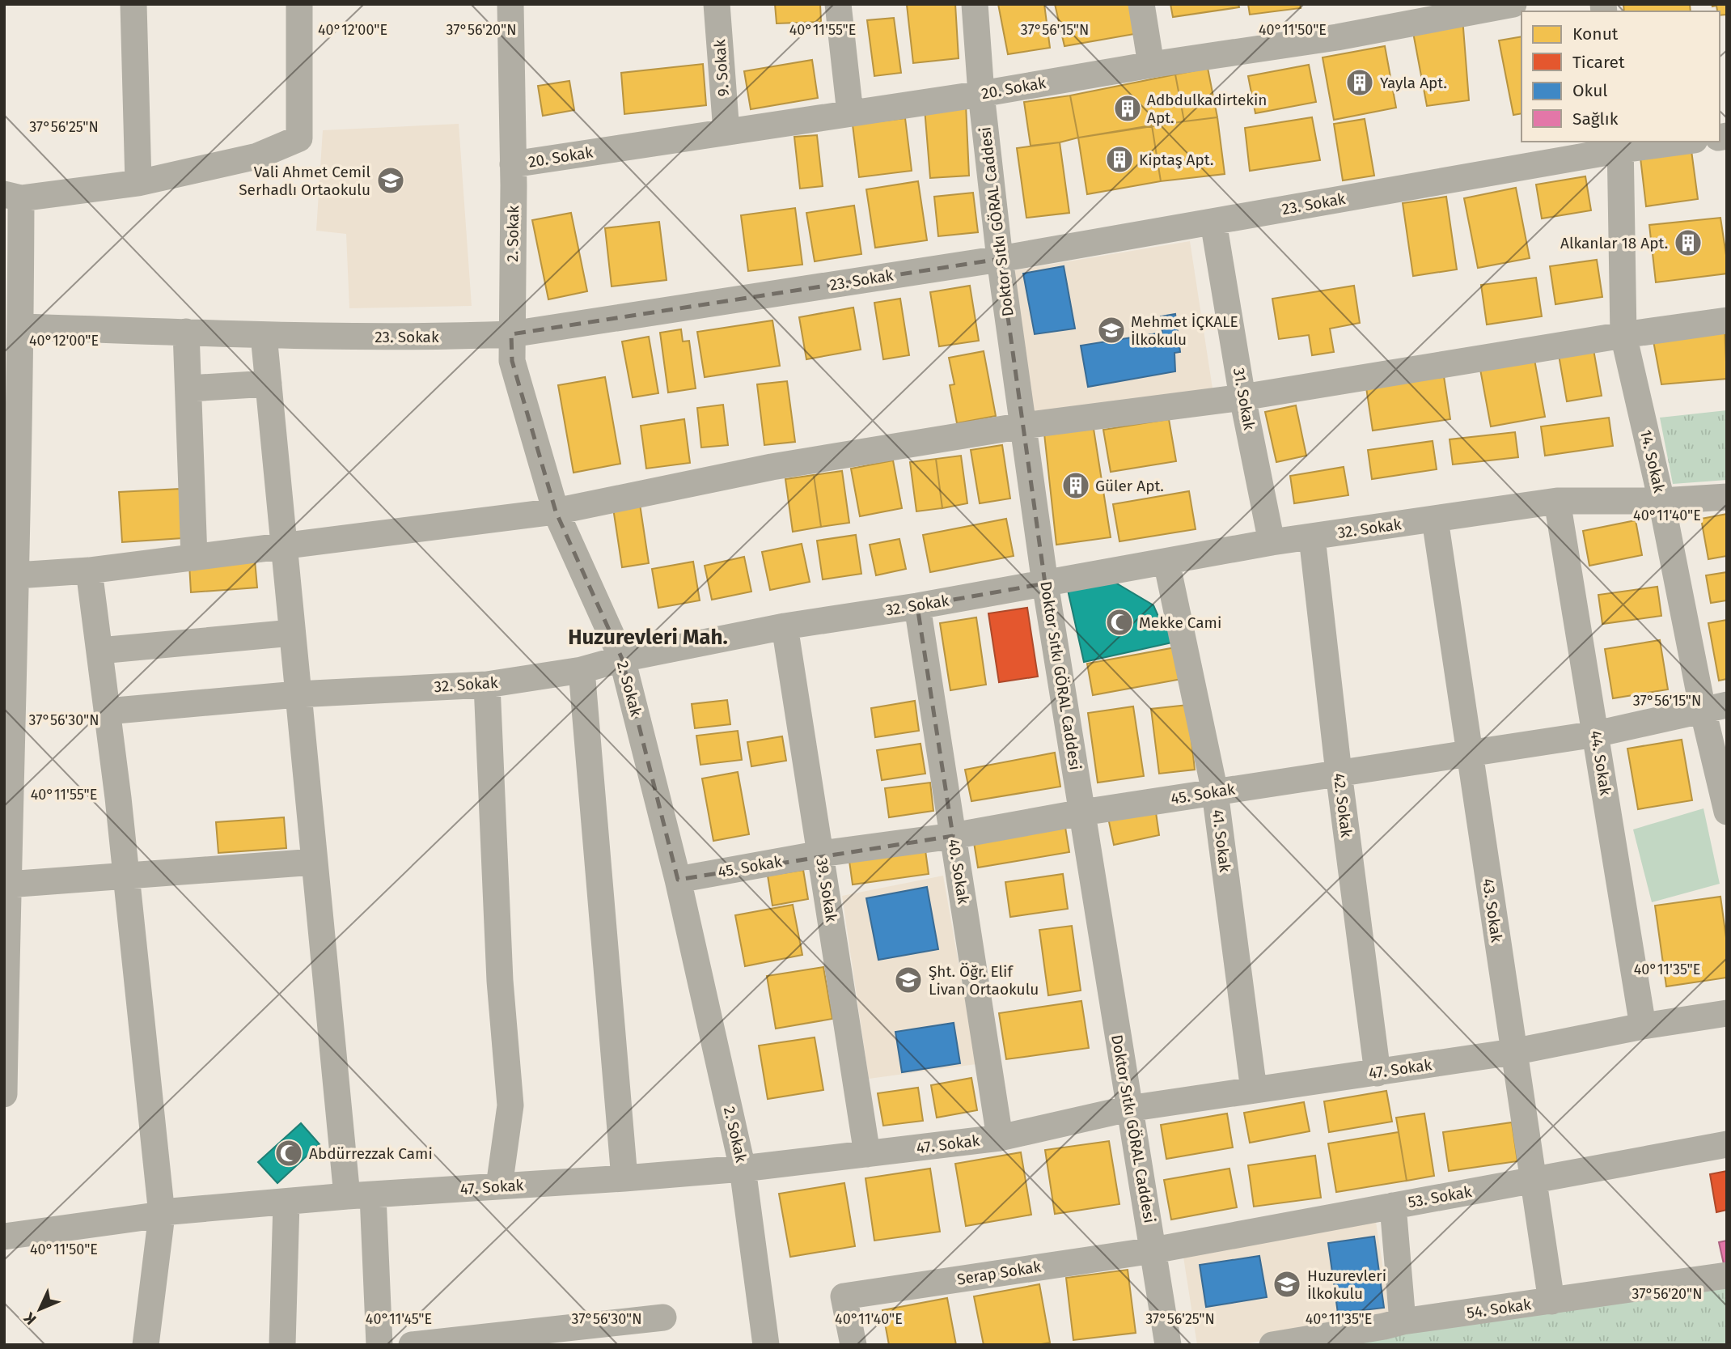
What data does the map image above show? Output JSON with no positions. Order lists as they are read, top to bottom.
{
  "streets": {
    "street": [
      "9. Sokak",
      "20. Sokak",
      "23. Sokak",
      "Doktor Sıtkı GÖRAL Caddesi",
      "2. Sokak",
      "31. Sokak",
      "14. Sokak",
      "32. Sokak",
      "44. Sokak",
      "45. Sokak",
      "42. Sokak",
      "41. Sokak",
      "40. Sokak",
      "39. Sokak",
      "43. Sokak",
      "47. Sokak",
      "53. Sokak",
      "Serap Sokak",
      "54. Sokak"
    ]
  },
  "crossings": [
    ["9. Sokak", "20. Sokak"],
    ["20. Sokak", "Doktor Sıtkı GÖRAL Caddesi"],
    ["20. Sokak", "2. Sokak"],
    ["23. Sokak", "Doktor Sıtkı GÖRAL Caddesi"],
    ["23. Sokak", "2. Sokak"],
    ["23. Sokak", "31. Sokak"],
    ["23. Sokak", "14. Sokak"],
    ["Doktor Sıtkı GÖRAL Caddesi", "32. Sokak"],
    ["Doktor Sıtkı GÖRAL Caddesi", "45. Sokak"],
    ["Doktor Sıtkı GÖRAL Caddesi", "47. Sokak"],
    ["Doktor Sıtkı GÖRAL Caddesi", "53. Sokak"],
    ["Doktor Sıtkı GÖRAL Caddesi", "Serap Sokak"],
    ["2. Sokak", "32. Sokak"],
    ["2. Sokak", "45. Sokak"],
    ["2. Sokak", "47. Sokak"],
    ["31. Sokak", "32. Sokak"],
    ["14. Sokak", "32. Sokak"],
    ["14. Sokak", "45. Sokak"],
    ["32. Sokak", "44. Sokak"],
    ["32. Sokak", "42. Sokak"],
    ["32. Sokak", "41. Sokak"],
    ["32. Sokak", "40. Sokak"],
    ["32. Sokak", "39. Sokak"],
    ["32. Sokak", "43. Sokak"],
    ["44. Sokak", "45. Sokak"],
    ["44. Sokak", "47. Sokak"],
    ["45. Sokak", "42. Sokak"],
    ["45. Sokak", "41. Sokak"],
    ["45. Sokak", "40. Sokak"],
    ["45. Sokak", "39. Sokak"],
    ["45. Sokak", "43. Sokak"],
    ["42. Sokak", "47. Sokak"],
    ["41. Sokak", "47. Sokak"],
    ["40. Sokak", "47. Sokak"],
    ["39. Sokak", "47. Sokak"],
    ["43. Sokak", "47. Sokak"],
    ["43. Sokak", "53. Sokak"],
    ["43. Sokak", "54. Sokak"],
    ["53. Sokak", "Serap Sokak"]
  ],
  "districts": ["Huzurevleri Mah."],
  "places": {
    "building": [
      "Yayla Apt.",
      "Adbdulkadirtekin Apt.",
      "Kiptaş Apt.",
      "Alkanlar 18 Apt.",
      "Güler Apt."
    ],
    "school or university": [
      "Vali Ahmet Cemil Serhadlı Ortaokulu",
      "Mehmet İÇKALE İlkokulu",
      "Şht. Öğr. Elif Livan Ortaokulu",
      "Huzurevleri İlkokulu"
    ],
    "mosque": ["Mekke Cami", "Abdürrezzak Cami"]
  },
  "legend": [
    "Konut",
    "Ticaret",
    "Okul",
    "Sağlık"
  ],
  "north": "bottom left",
  "coordinates": [
    "40°12'00\"E",
    "40°11'55\"E",
    "40°11'50\"E",
    "37°56'20\"N",
    "37°56'15\"N",
    "37°56'25\"N",
    "40°11'40\"E",
    "37°56'30\"N",
    "40°11'35\"E",
    "40°11'45\"E"
  ]
}
